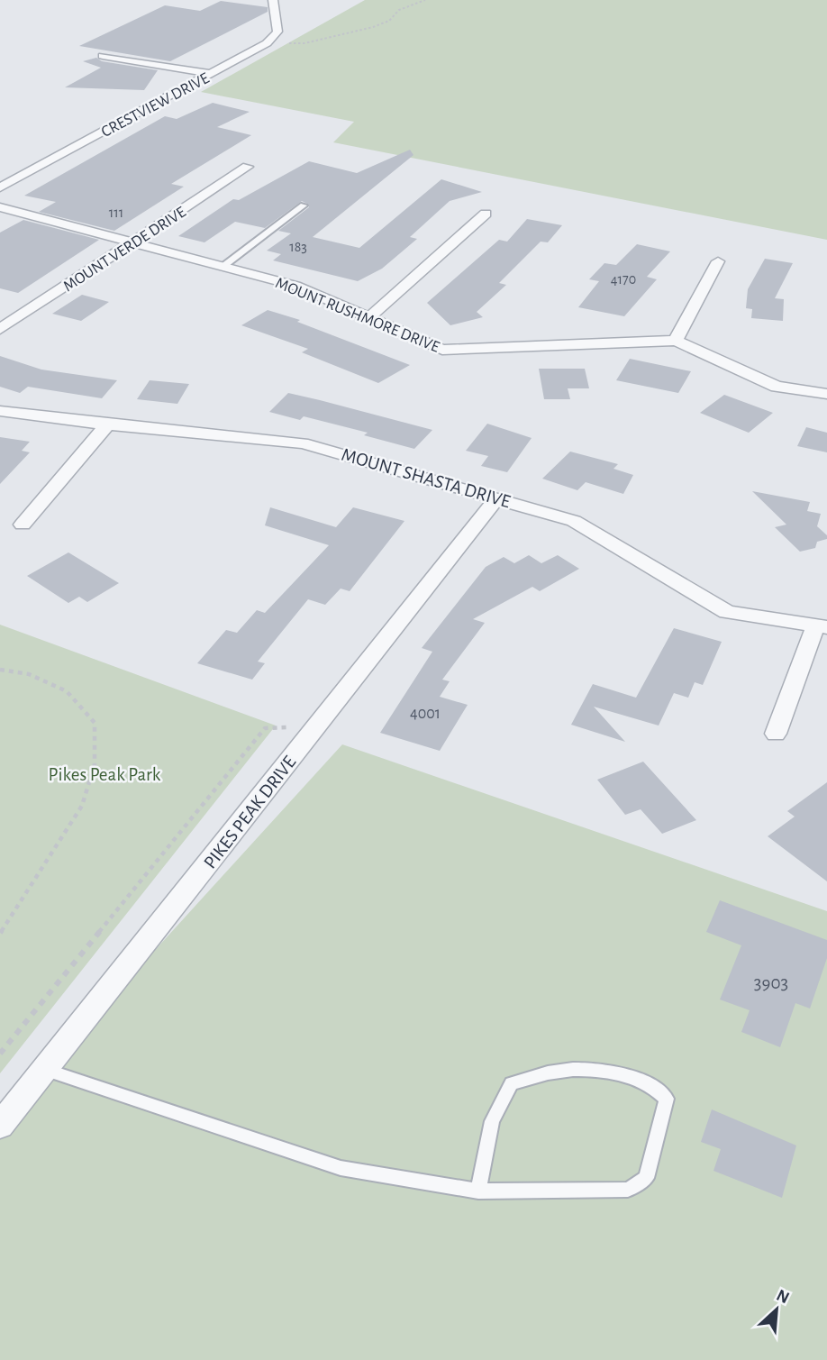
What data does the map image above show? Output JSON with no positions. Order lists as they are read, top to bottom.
{
  "streets": {
    "street": [
      "CRESTVIEW DRIVE",
      "MOUNT VERDE DRIVE",
      "MOUNT RUSHMORE DRIVE",
      "MOUNT SHASTA DRIVE",
      "PIKES PEAK DRIVE"
    ]
  },
  "crossings": [
    ["MOUNT VERDE DRIVE", "MOUNT RUSHMORE DRIVE"],
    ["MOUNT SHASTA DRIVE", "PIKES PEAK DRIVE"]
  ],
  "parks": ["Pikes Peak Park"],
  "house_numbers": [
    "111",
    "183",
    "4170",
    "4001",
    "3903"
  ],
  "north": "top right"
}
